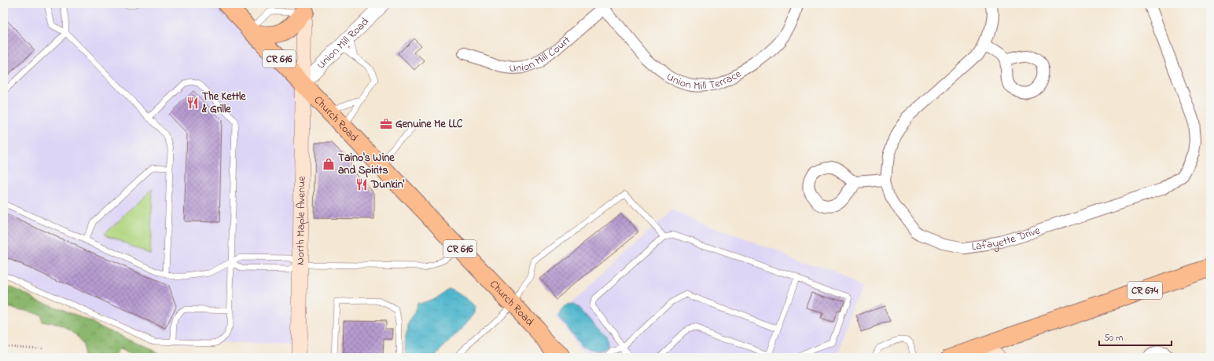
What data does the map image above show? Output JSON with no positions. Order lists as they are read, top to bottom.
{
  "streets": {
    "main road": [
      "CR 616",
      "Church Road",
      "North Maple Avenue",
      "CR 674"
    ],
    "street": [
      "Union Mill Road",
      "Union Mill Court",
      "Union Mill Terrace",
      "Lafayette Drive"
    ]
  },
  "crossings": [
    ["Union Mill Road", "Church Road"],
    ["Union Mill Road", "North Maple Avenue"],
    ["Union Mill Court", "Union Mill Terrace"],
    ["Church Road", "North Maple Avenue"]
  ],
  "places": {
    "restaurant": ["The Kettle & Grille", "Dunkin'"],
    "office": ["Genuine Me LLC"],
    "shop": ["Taino's Wine and Spirits"]
  },
  "scale_bar": "50 m"
}
